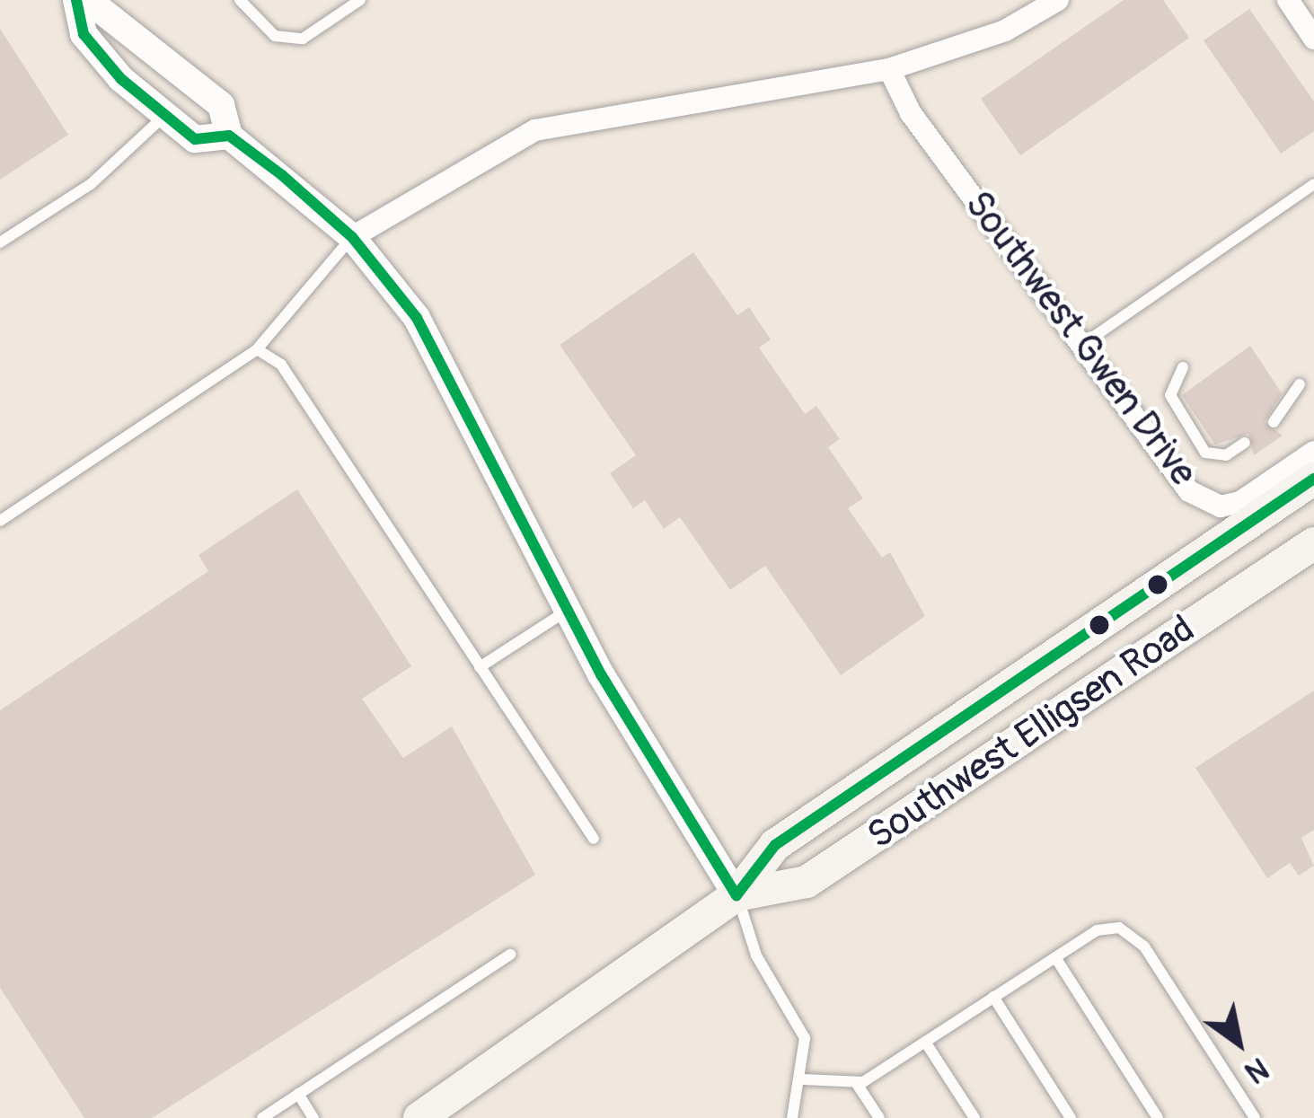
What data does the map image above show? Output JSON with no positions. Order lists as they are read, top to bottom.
{
  "streets": {
    "main road": ["Southwest Elligsen Road"],
    "street": ["Southwest Gwen Drive"]
  },
  "north": "bottom right"
}
